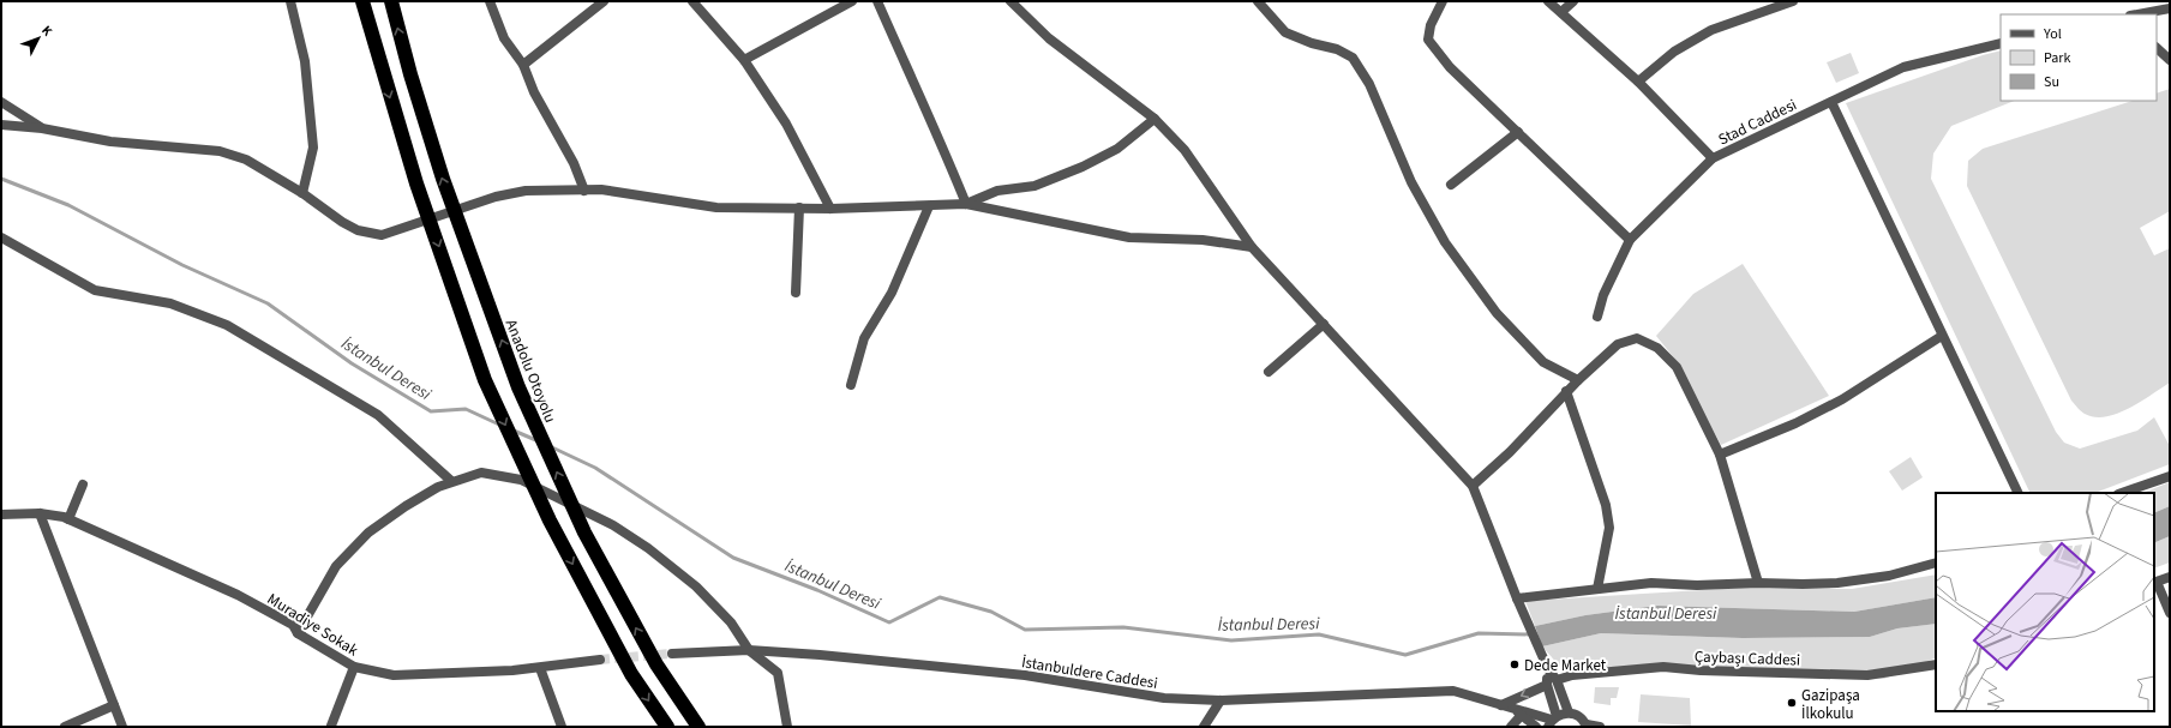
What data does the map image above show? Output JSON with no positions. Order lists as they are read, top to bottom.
{
  "streets": {
    "highway": ["Anadolu Otoyolu"],
    "street": [
      "Stad Caddesi",
      "Muradiye Sokak",
      "Çaybaşı Caddesi",
      "İstanbuldere Caddesi"
    ]
  },
  "water": ["İstanbul Deresi"],
  "places": ["Dede Market", "Gazipaşa İlkokulu"],
  "legend": ["Yol", "Park", "Su"],
  "north": "top right"
}
